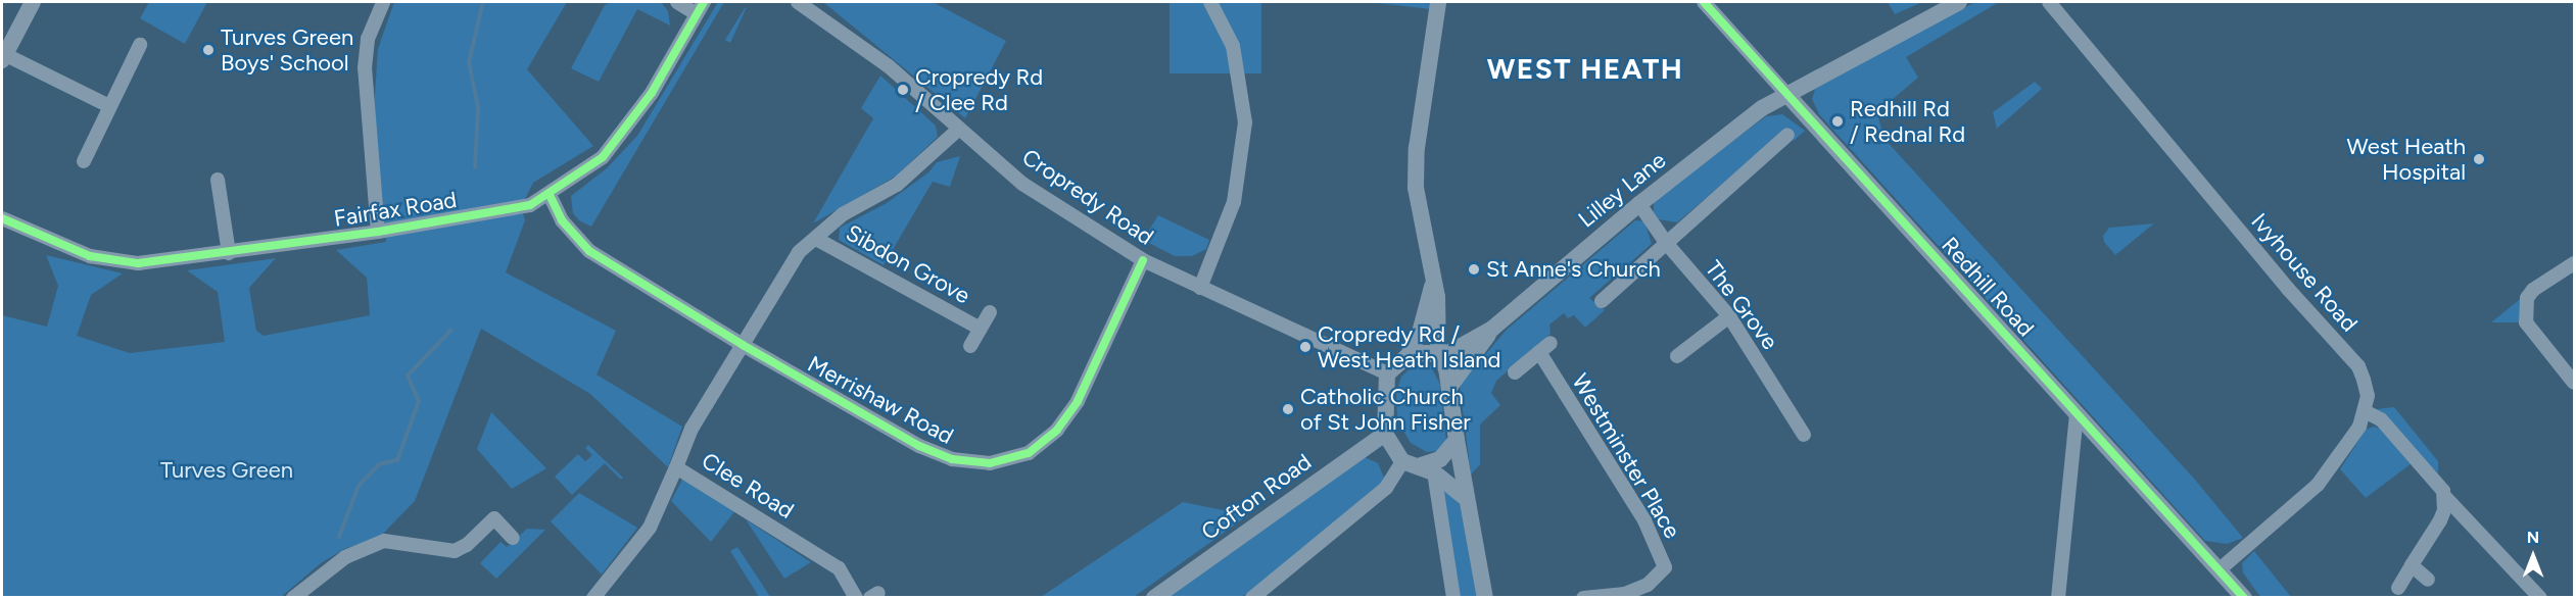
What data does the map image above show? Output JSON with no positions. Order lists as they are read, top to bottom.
{
  "streets": {
    "street": [
      "Lilley Lane",
      "Cropredy Road",
      "Fairfax Road",
      "Sibdon Grove",
      "Ivyhouse Road",
      "Redhill Road",
      "The Grove",
      "Merrishaw Road",
      "Westminster Place",
      "Clee Road",
      "Cofton Road"
    ]
  },
  "crossings": [
    ["Lilley Lane", "Cropredy Road"],
    ["Lilley Lane", "Redhill Road"],
    ["Lilley Lane", "The Grove"],
    ["Lilley Lane", "Cofton Road"],
    ["Cropredy Road", "Merrishaw Road"],
    ["Cropredy Road", "Clee Road"],
    ["Cropredy Road", "Cofton Road"],
    ["Fairfax Road", "Merrishaw Road"],
    ["Sibdon Grove", "Clee Road"],
    ["Ivyhouse Road", "Redhill Road"],
    ["Merrishaw Road", "Clee Road"]
  ],
  "districts": ["WEST HEATH"],
  "parks": ["Turves Green"],
  "places": [
    "Turves Green Boys' School",
    "Cropredy Rd / Clee Rd",
    "Redhill Rd / Rednal Rd",
    "West Heath Hospital",
    "St Anne's Church",
    "Cropredy Rd / West Heath Island",
    "Catholic Church of St John Fisher"
  ],
  "north": "top"
}
